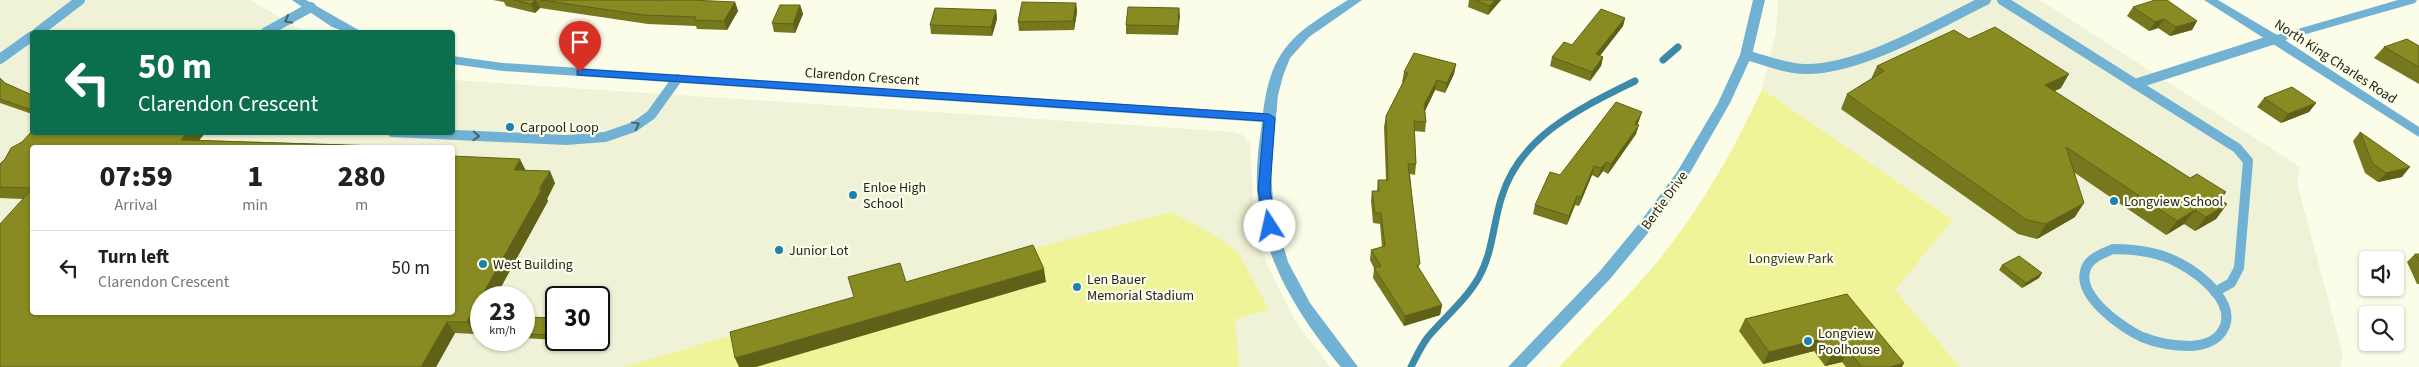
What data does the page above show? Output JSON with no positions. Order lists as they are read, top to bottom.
{
  "streets": {
    "street": ["North King Charles Road", "Clarendon Crescent", "Bertie Drive"]
  },
  "parks": ["Longview Park"],
  "places": [
    "Carpool Loop",
    "Enloe High School",
    "Longview School",
    "Junior Lot",
    "West Building",
    "Len Bauer Memorial Stadium",
    "Longview Poolhouse"
  ],
  "page": {
    "turn": ["50 m", "Clarendon Crescent"],
    "eta": [
      "07:59",
      "Arrival",
      "1",
      "min",
      "280",
      "m"
    ],
    "list": [
      {
        "name": "Turn left",
        "note": "Clarendon Crescent",
        "value": "50 m"
      }
    ],
    "speed": "23 km/h",
    "limit": "30"
  }
}
